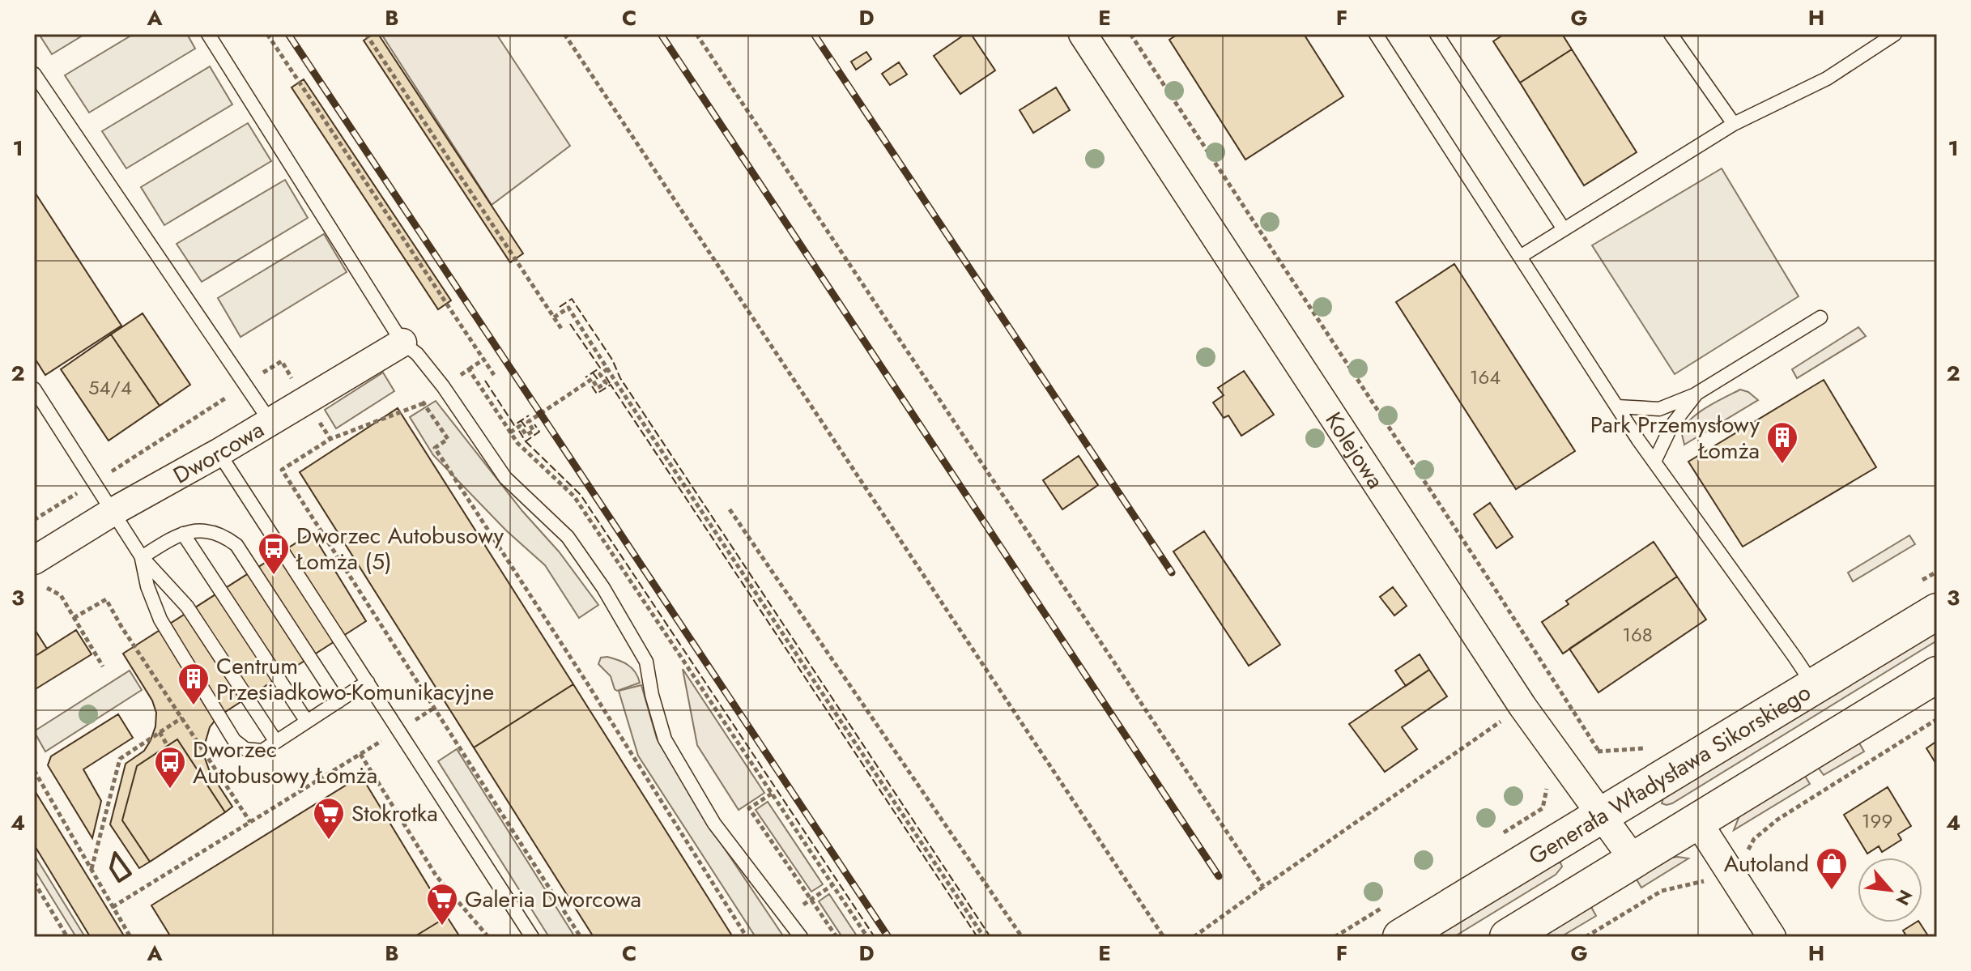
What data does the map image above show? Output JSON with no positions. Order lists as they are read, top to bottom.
{
  "streets": {
    "main road": ["Generała Władysława Sikorskiego"],
    "street": ["Kolejowa", "Dworcowa"]
  },
  "crossings": [
    ["Kolejowa", "Generała Władysława Sikorskiego"]
  ],
  "places": {
    "building": ["Park Przemysłowy Łomża", "Centrum Przesiadkowo-Komunikacyjne"],
    "bus stop": ["Dworzec Autobusowy Łomża (5)", "Dworzec Autobusowy Łomża"],
    "supermarket": ["Stokrotka", "Galeria Dworcowa"],
    "shop": ["Autoland"]
  },
  "house_numbers": [
    "164",
    "54/4",
    "168",
    "199"
  ],
  "north": "bottom right",
  "grid": {
    "columns": [
      "A",
      "B",
      "C",
      "D",
      "E",
      "F",
      "G",
      "H"
    ],
    "rows": [
      "1",
      "2",
      "3",
      "4"
    ]
  }
}
